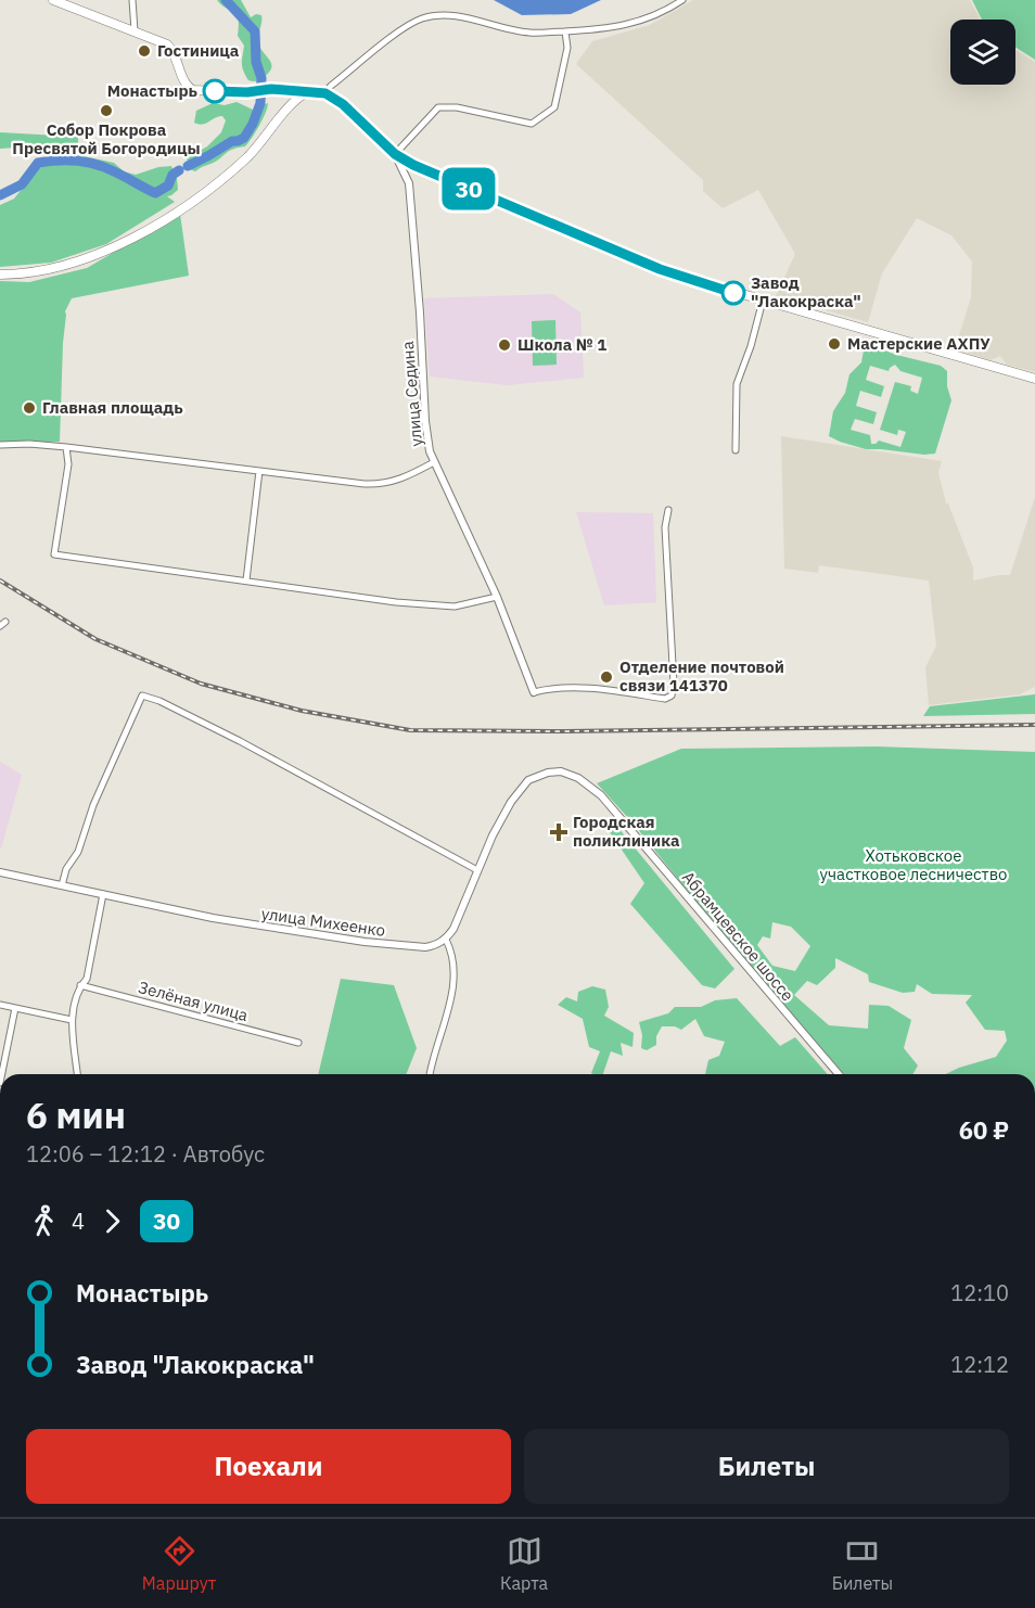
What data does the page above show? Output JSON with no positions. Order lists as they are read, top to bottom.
{
  "streets": {
    "street": [
      "улица Седина",
      "улица Михеенко",
      "Абрамцевское шоссе",
      "Зелёная улица"
    ]
  },
  "parks": ["Хотьковское участковое лесничество"],
  "places": {
    "other": [
      "Гостиница",
      "Монастырь",
      "Собор Покрова Пресвятой Богородицы",
      "Завод \"Лакокраска\"",
      "Мастерские АХПУ",
      "Школа № 1",
      "Главная площадь",
      "Отделение почтовой связи 141370"
    ],
    "health": ["Городская поликлиника"]
  },
  "lines": ["bus line 30"],
  "page": {
    "on_map": "30",
    "heading": ["6 мин", "12:06 – 12:12 · Автобус", "60 ₽"],
    "legs": ["4", "30"],
    "list": [
      {
        "name": "Монастырь",
        "value": "12:10"
      },
      {
        "name": "Завод \"Лакокраска\"",
        "value": "12:12"
      }
    ],
    "buttons": ["Поехали", "Билеты"],
    "tabs": ["Маршрут", "Карта", "Билеты"]
  }
}
